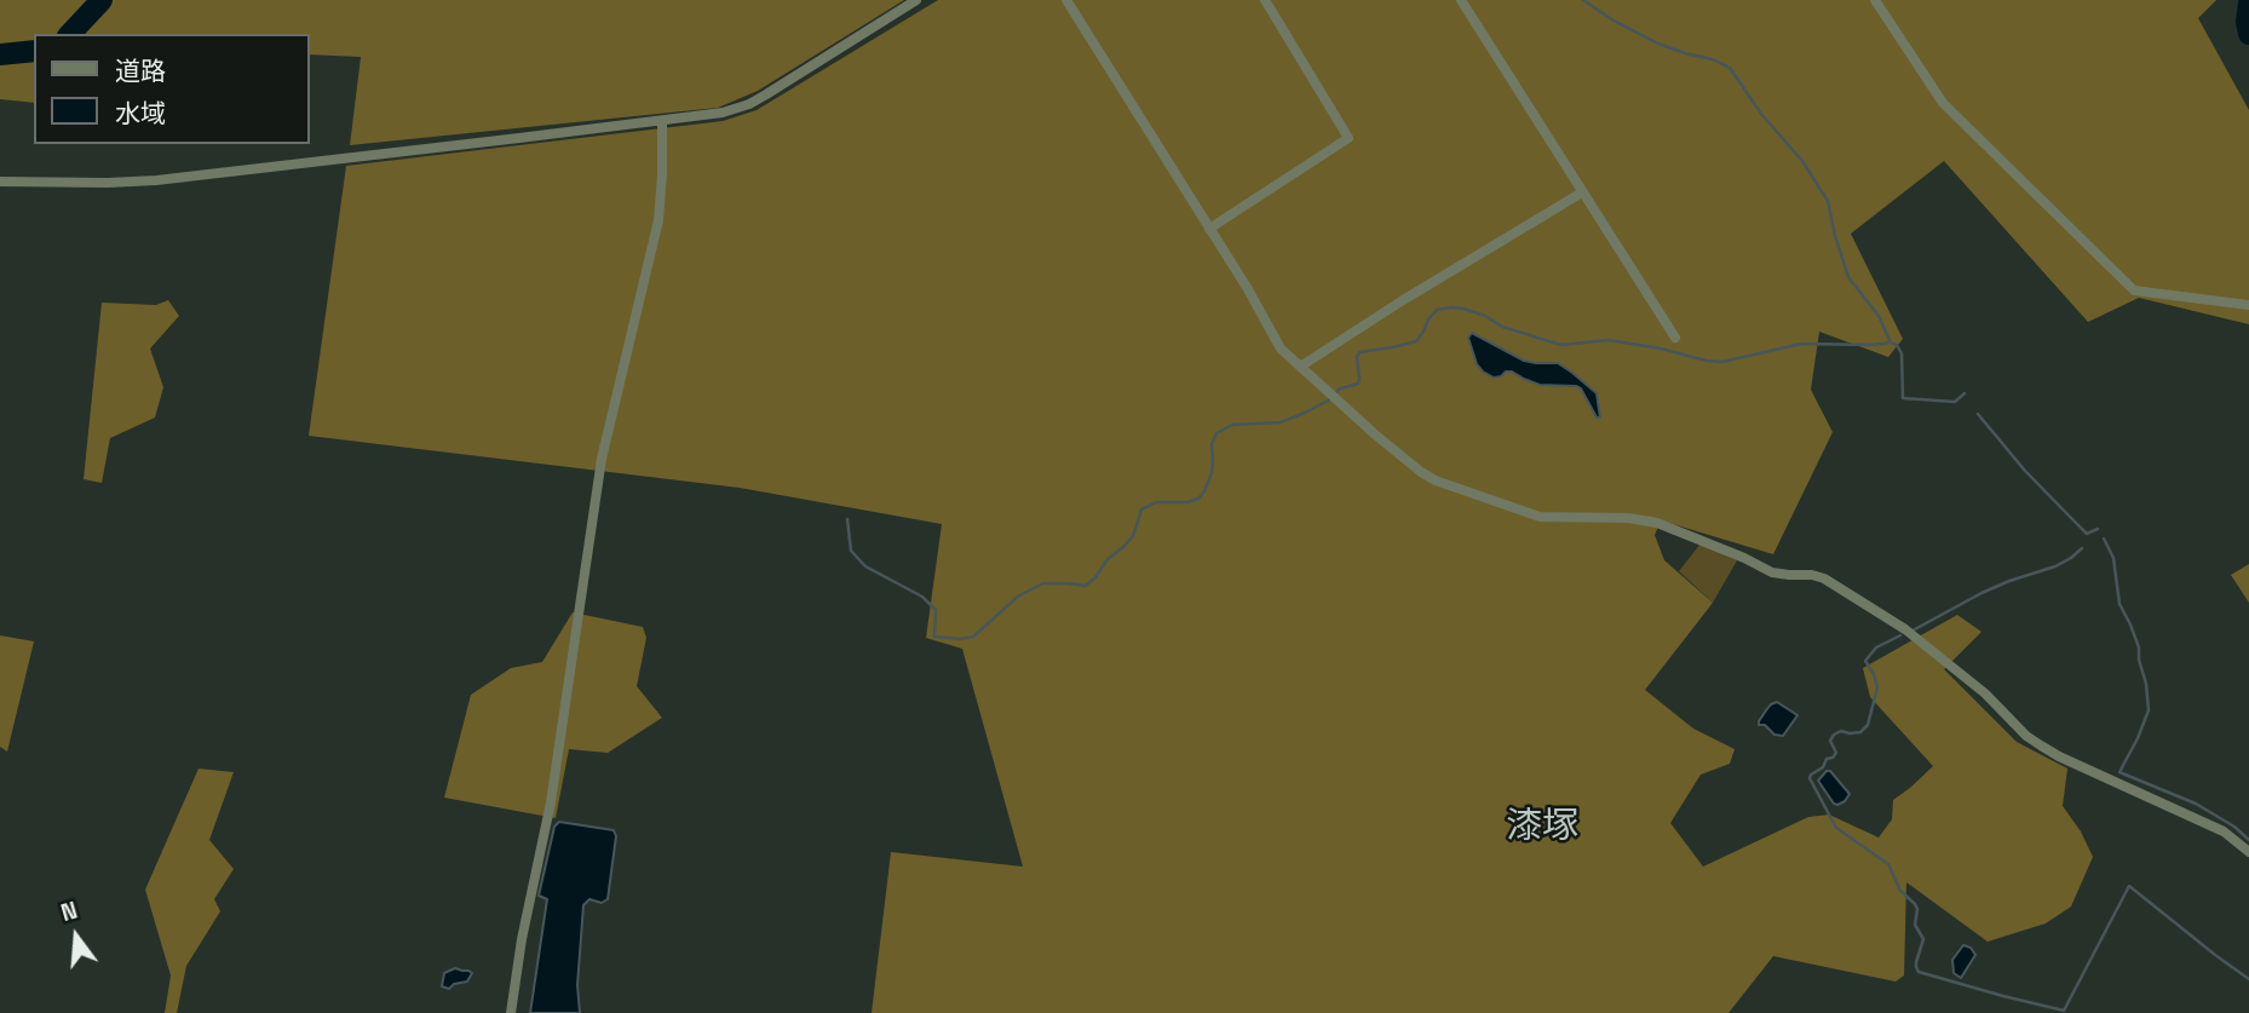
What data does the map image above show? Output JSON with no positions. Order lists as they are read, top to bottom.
{
  "districts": ["漆塚"],
  "legend": ["道路", "水域"],
  "north": "top"
}
